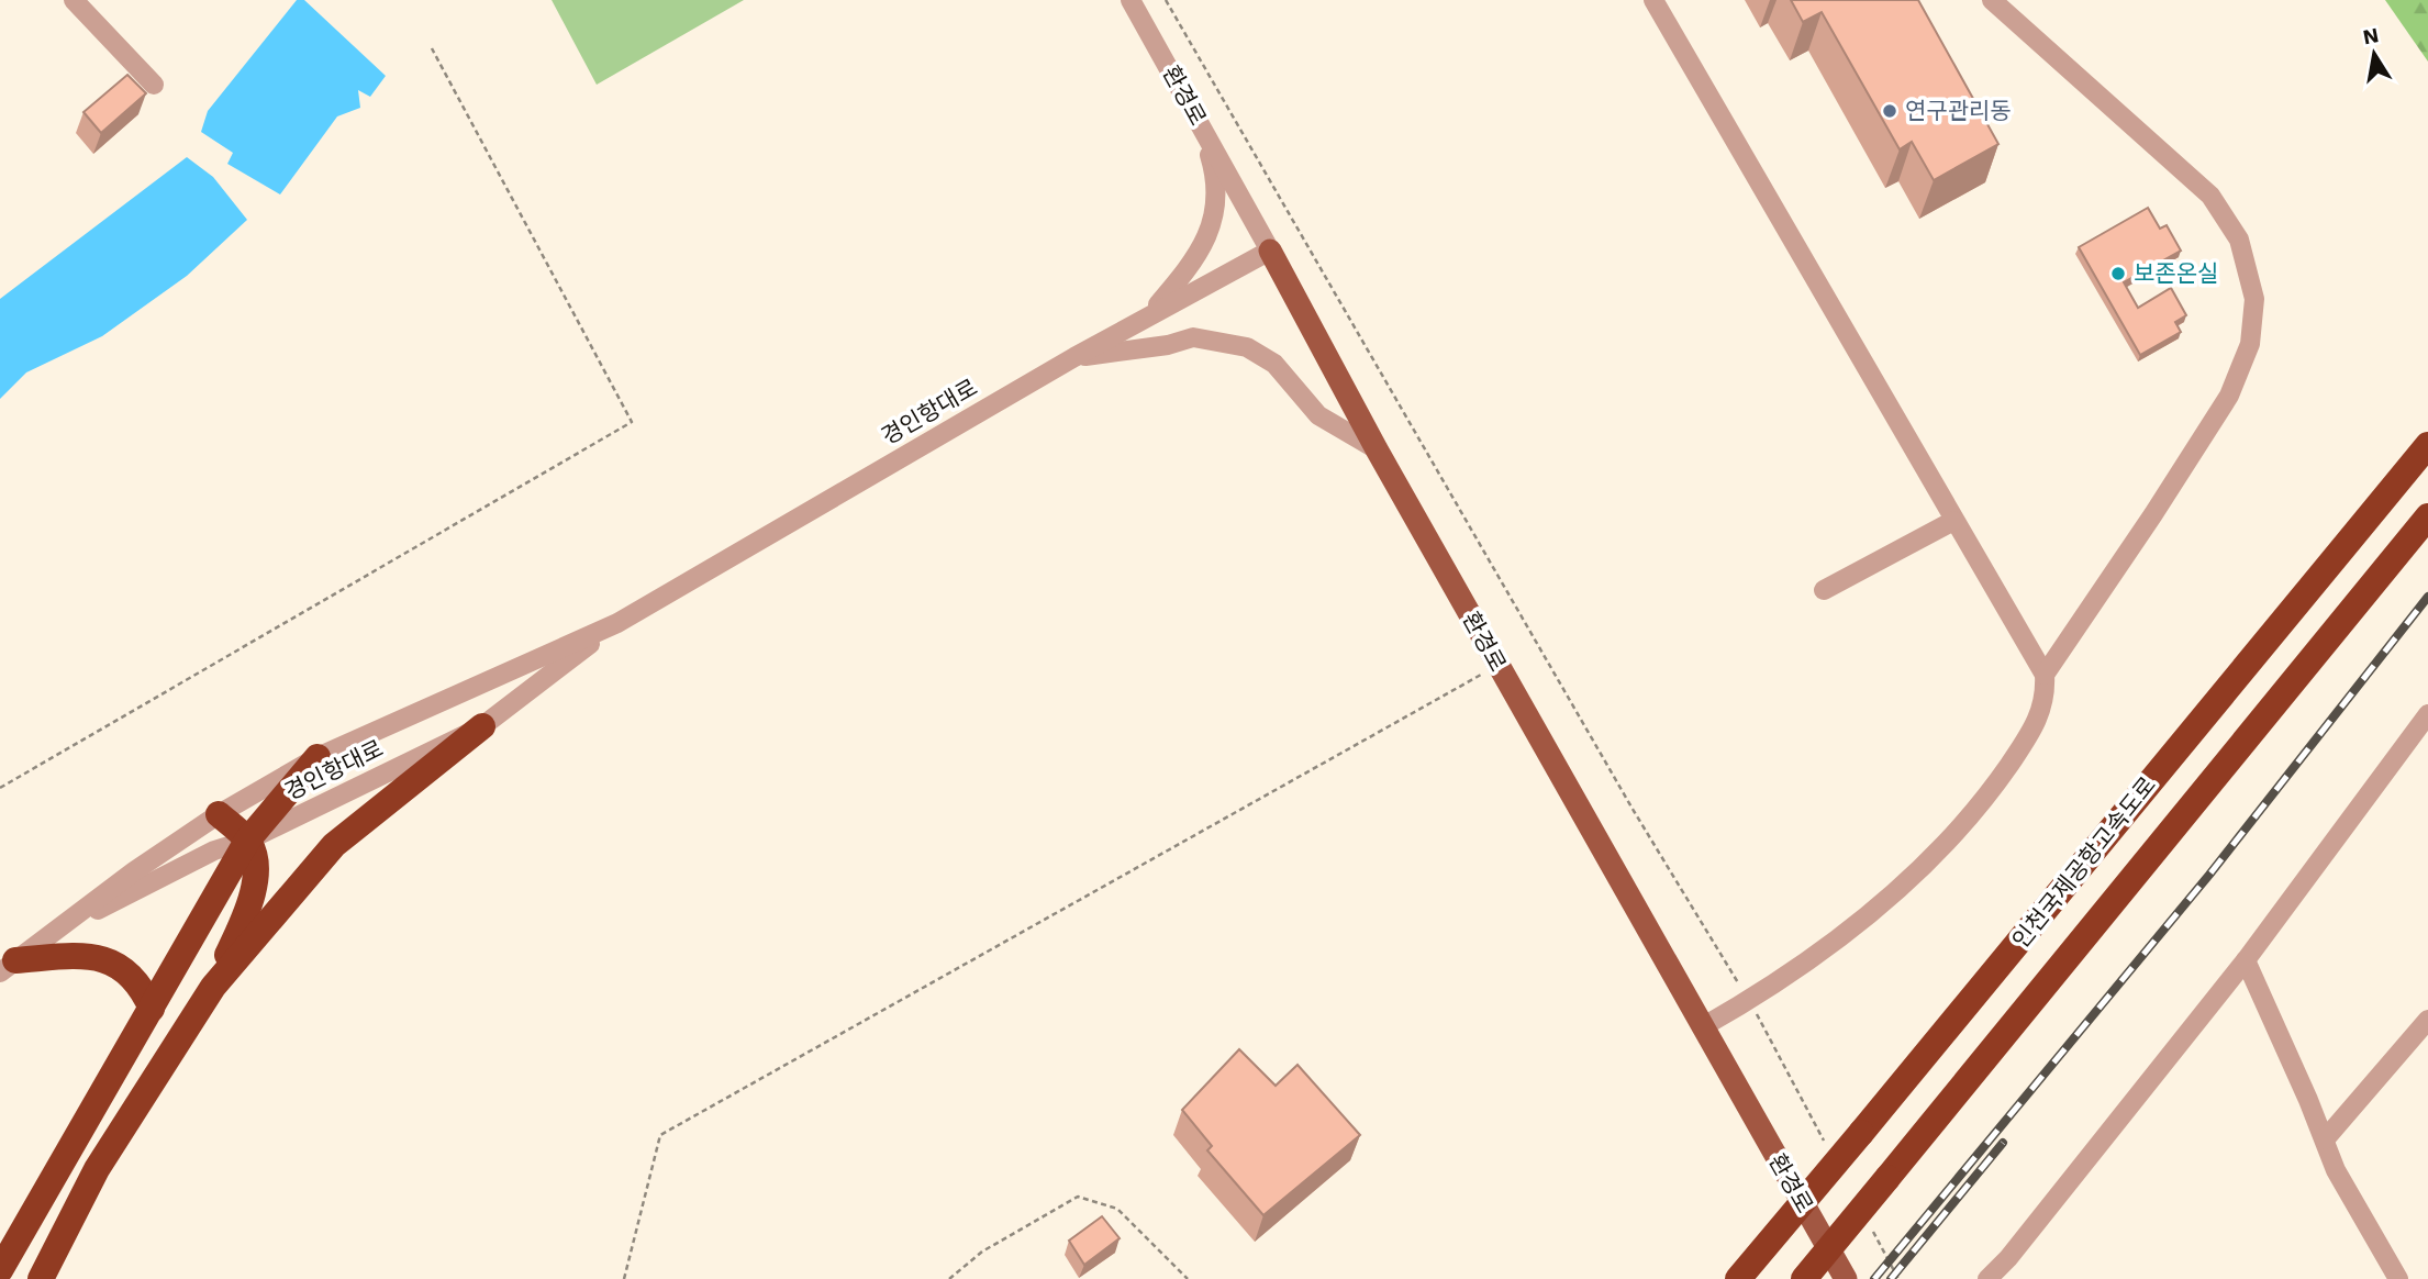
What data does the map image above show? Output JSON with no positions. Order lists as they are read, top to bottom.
{
  "streets": {
    "highway": ["인천국제공항고속도로"],
    "main road": ["환경로"],
    "street": ["경인항대로"]
  },
  "crossings": [
    ["환경로", "경인항대로"]
  ],
  "places": ["연구관리동", "보존온실"],
  "north": "top"
}
